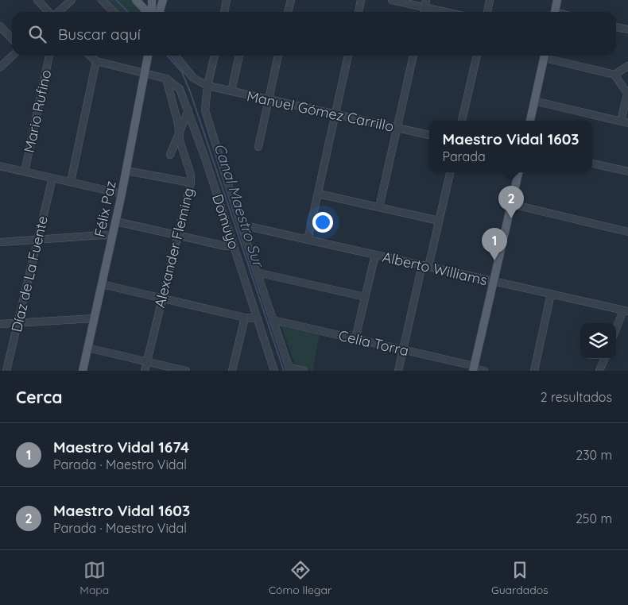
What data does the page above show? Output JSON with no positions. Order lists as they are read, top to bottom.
{
  "streets": {
    "main road": ["Félix Paz"],
    "street": [
      "Mario Rufino",
      "Manuel Gómez Carrillo",
      "Domuyo",
      "Alexander Fleming",
      "Alberto Williams",
      "Díaz de La Fuente",
      "Celia Torra"
    ]
  },
  "crossings": [
    ["Manuel Gómez Carrillo", "Domuyo"],
    ["Domuyo", "Alexander Fleming"],
    ["Domuyo", "Alberto Williams"],
    ["Domuyo", "Celia Torra"]
  ],
  "water": ["Canal Maestro Sur"],
  "page": {
    "search": "Buscar aquí",
    "popup": ["Maestro Vidal 1603", "Parada"],
    "pins": ["2", "1"],
    "heading": ["Cerca", "2 resultados"],
    "list": [
      {
        "mark": "1",
        "name": "Maestro Vidal 1674",
        "note": "Parada · Maestro Vidal",
        "value": "230 m"
      },
      {
        "mark": "2",
        "name": "Maestro Vidal 1603",
        "note": "Parada · Maestro Vidal",
        "value": "250 m"
      }
    ],
    "nav": ["Mapa", "Cómo llegar", "Guardados"]
  }
}
